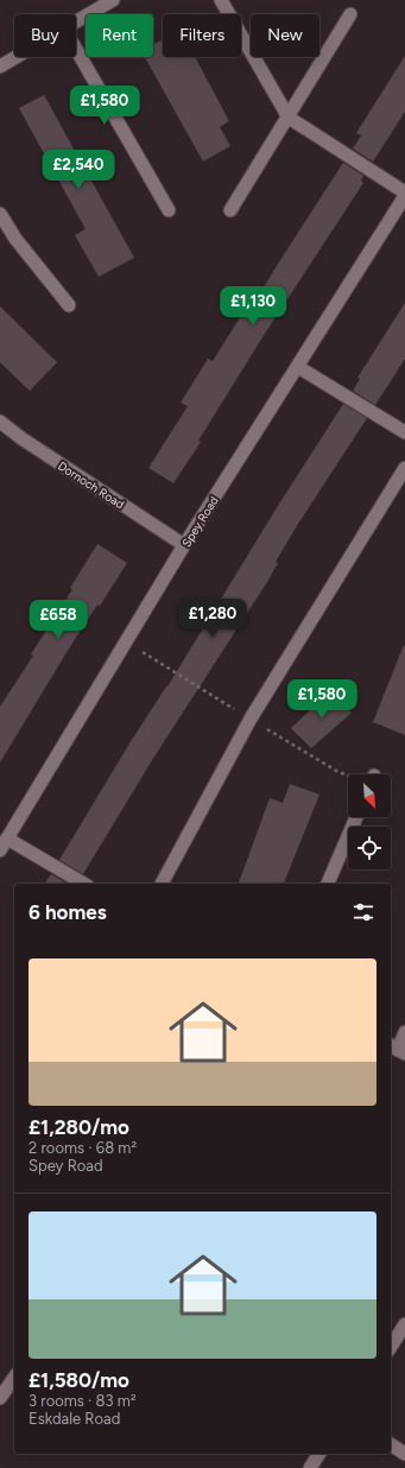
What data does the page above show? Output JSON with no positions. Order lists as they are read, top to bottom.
{
  "streets": {
    "street": ["Dornoch Road", "Spey Road"]
  },
  "crossings": [
    ["Dornoch Road", "Spey Road"]
  ],
  "north": "bottom right",
  "page": {
    "chip": [
      "Buy",
      "Rent",
      "Filters",
      "New"
    ],
    "price": [
      "£1,580",
      "£2,540",
      "£1,130",
      "£1,280",
      "£658",
      "£1,580"
    ],
    "heading": "6 homes",
    "list": [
      {
        "name": "£1,280/mo",
        "note": "2 rooms · 68 m² · Spey Road"
      },
      {
        "name": "£1,580/mo",
        "note": "3 rooms · 83 m² · Eskdale Road"
      }
    ]
  }
}
